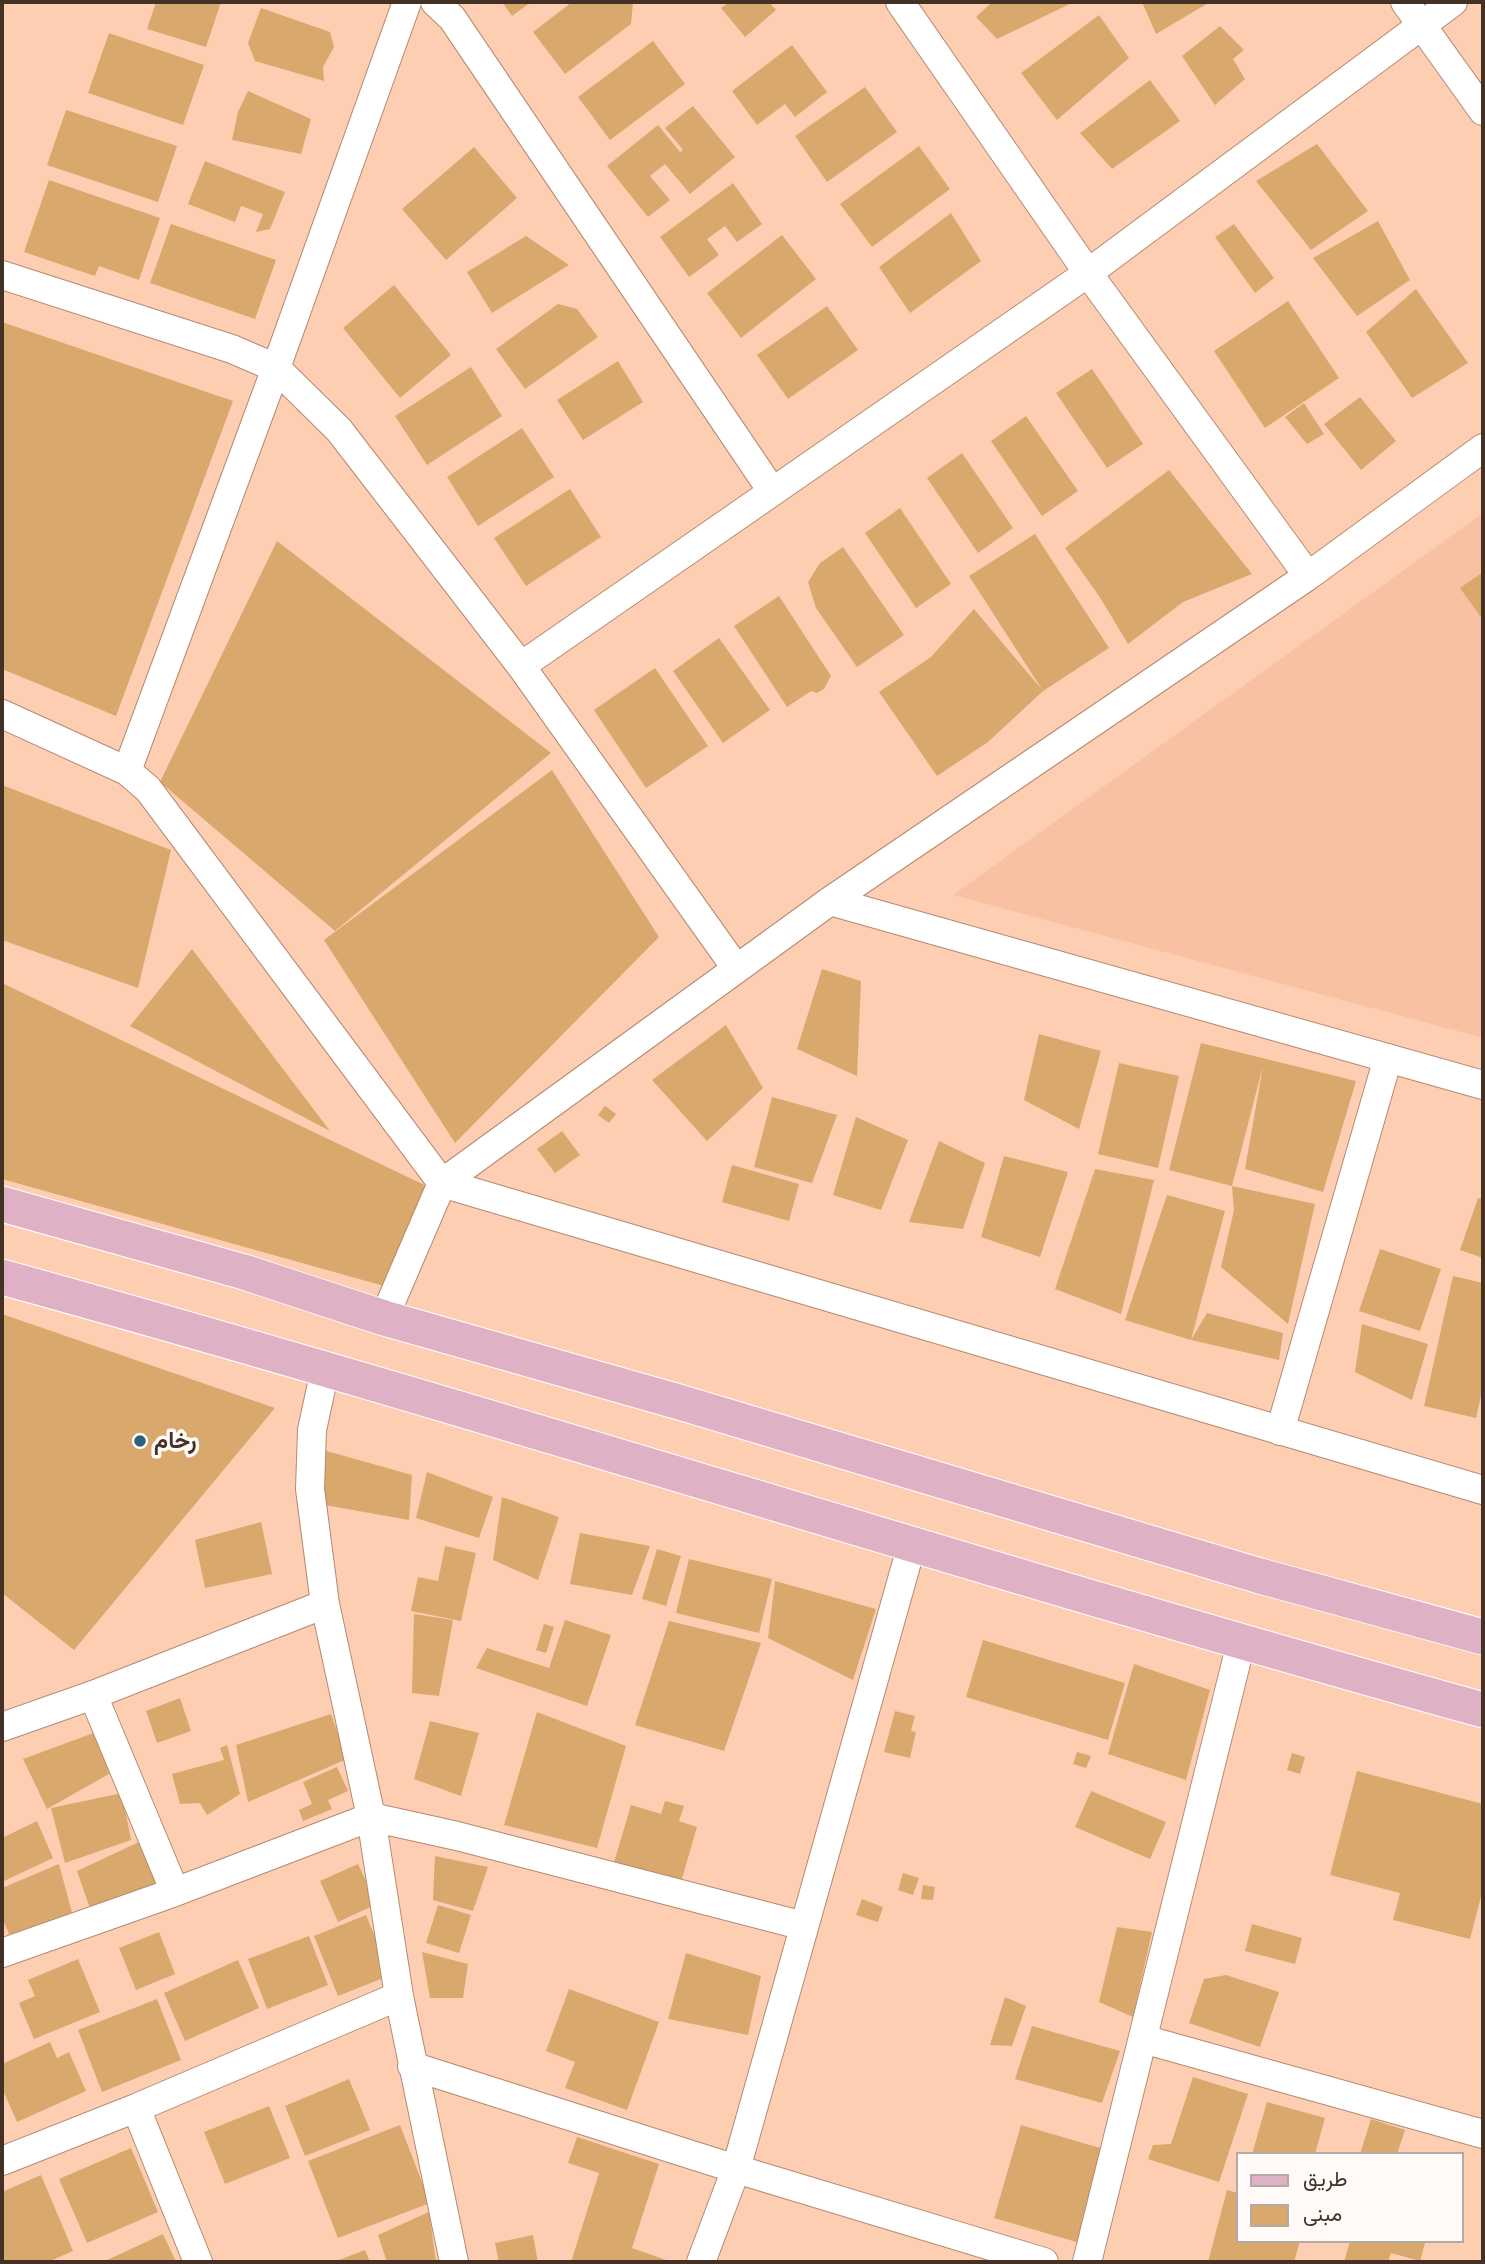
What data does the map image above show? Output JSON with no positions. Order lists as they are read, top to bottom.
{
  "places": ["رخام"],
  "legend": ["طريق", "مبنى"]
}
